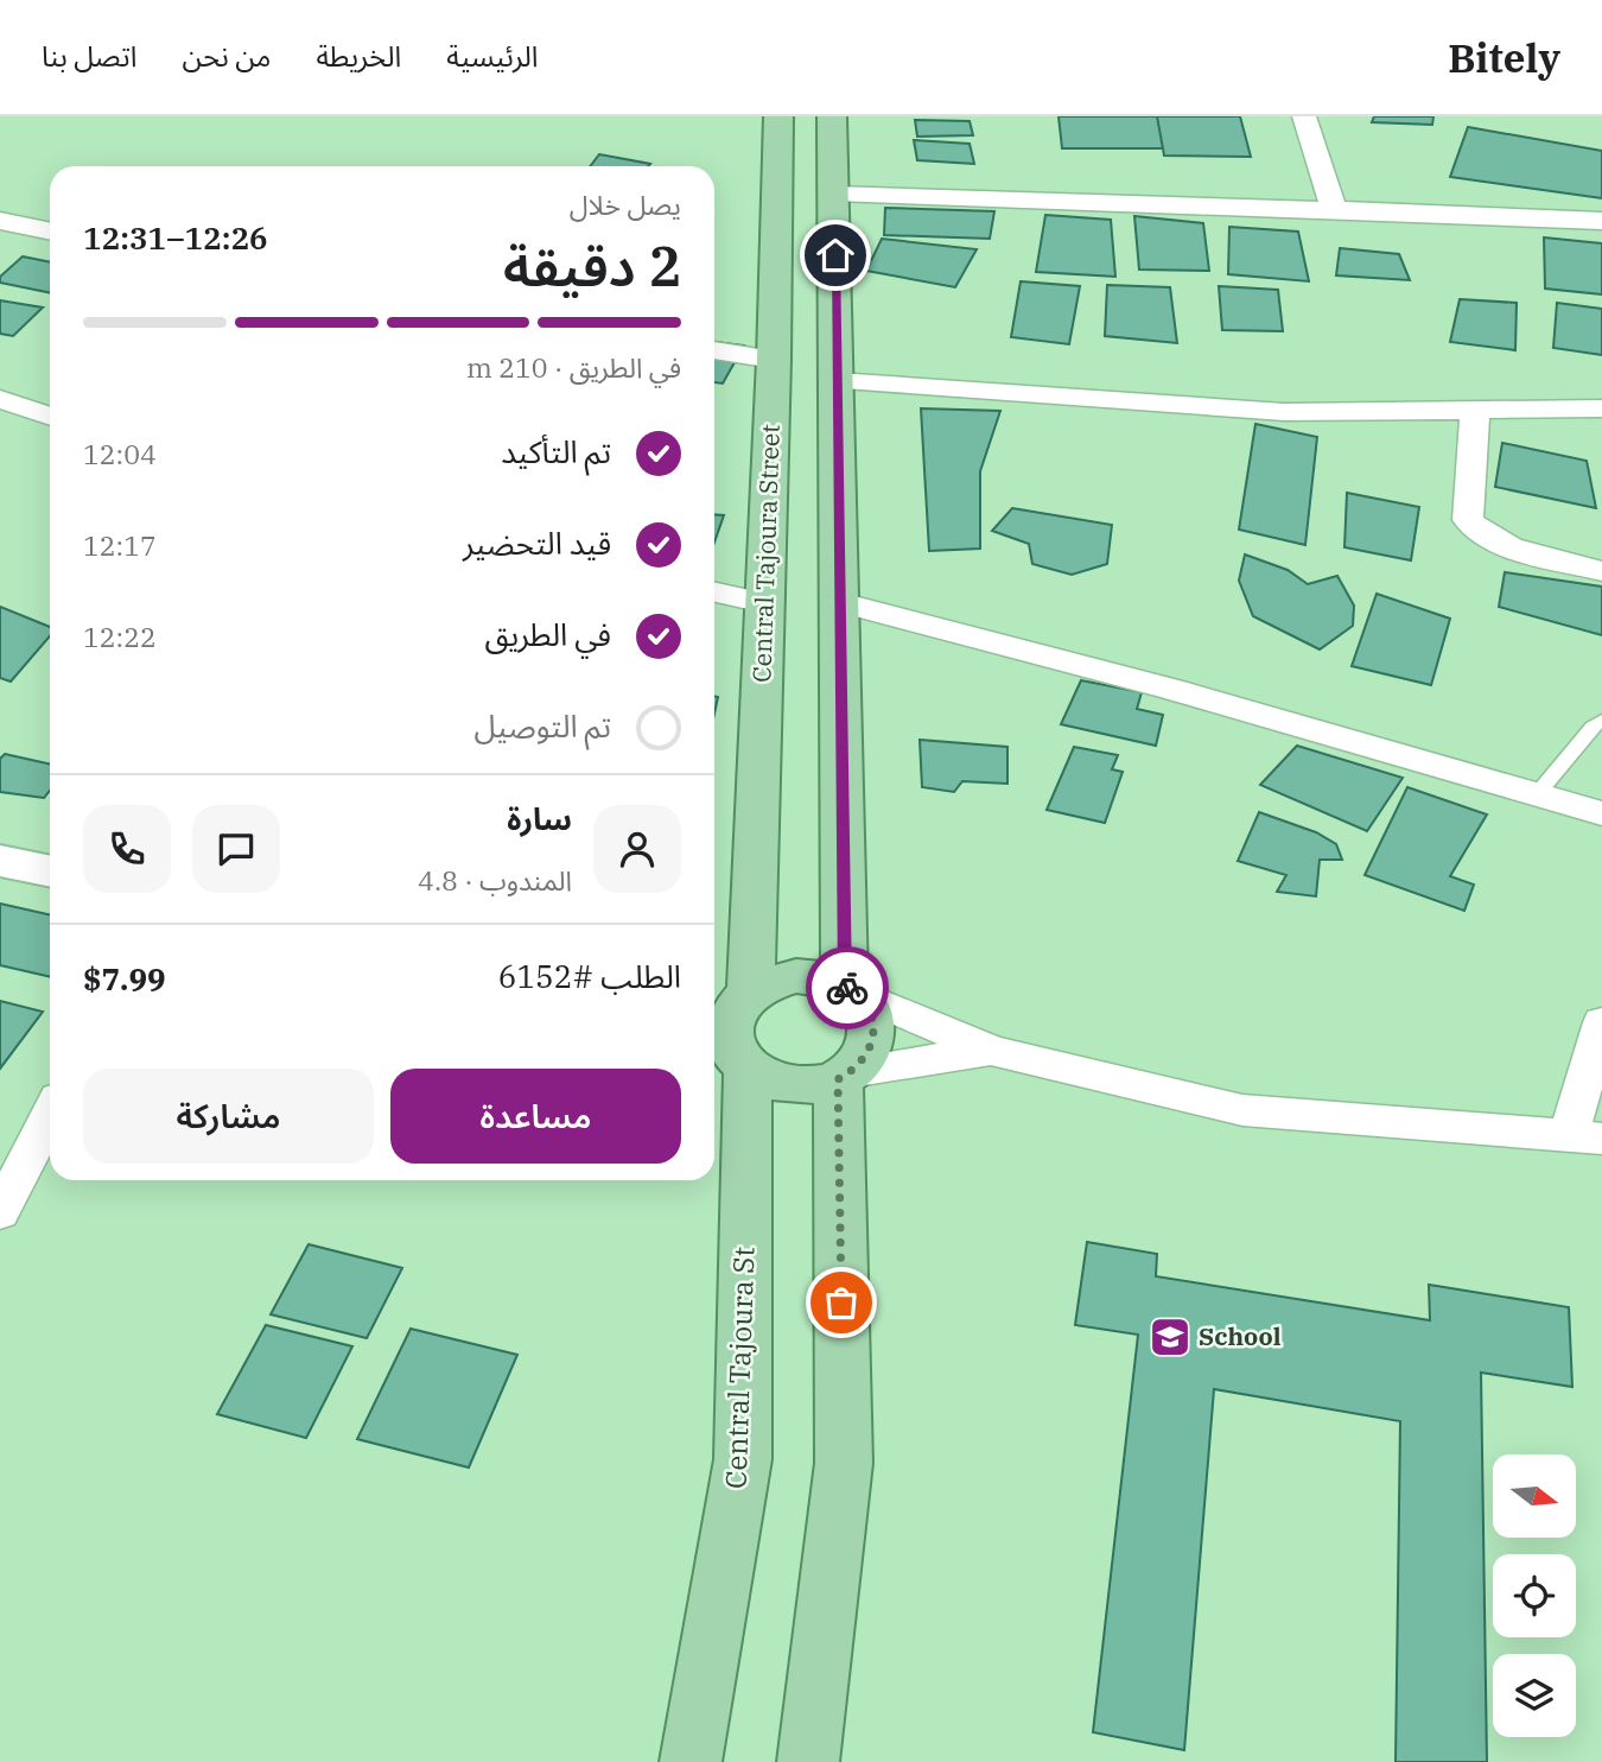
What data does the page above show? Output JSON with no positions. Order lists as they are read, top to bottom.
{
  "streets": {
    "main road": ["Central Tajoura Street", "Central Tajoura St"]
  },
  "crossings": [
    ["Central Tajoura Street", "Central Tajoura St"]
  ],
  "places": {
    "school or university": ["School"]
  },
  "north": "right",
  "page": {
    "header": "Bitely",
    "nav": [
      "الرئيسية",
      "الخريطة",
      "من نحن",
      "اتصل بنا"
    ],
    "heading": ["2 دقيقة", "يصل خلال", "12:26–12:31"],
    "panel": [
      "سارة",
      "المندوب · 4.8",
      "الطلب #6152",
      "$7.99"
    ],
    "bar": "في الطريق · 210 m",
    "list": [
      ["تم التأكيد", "12:04"],
      ["قيد التحضير", "12:17"],
      ["في الطريق", "12:22"],
      "تم التوصيل"
    ],
    "buttons": ["مساعدة", "مشاركة"]
  }
}
